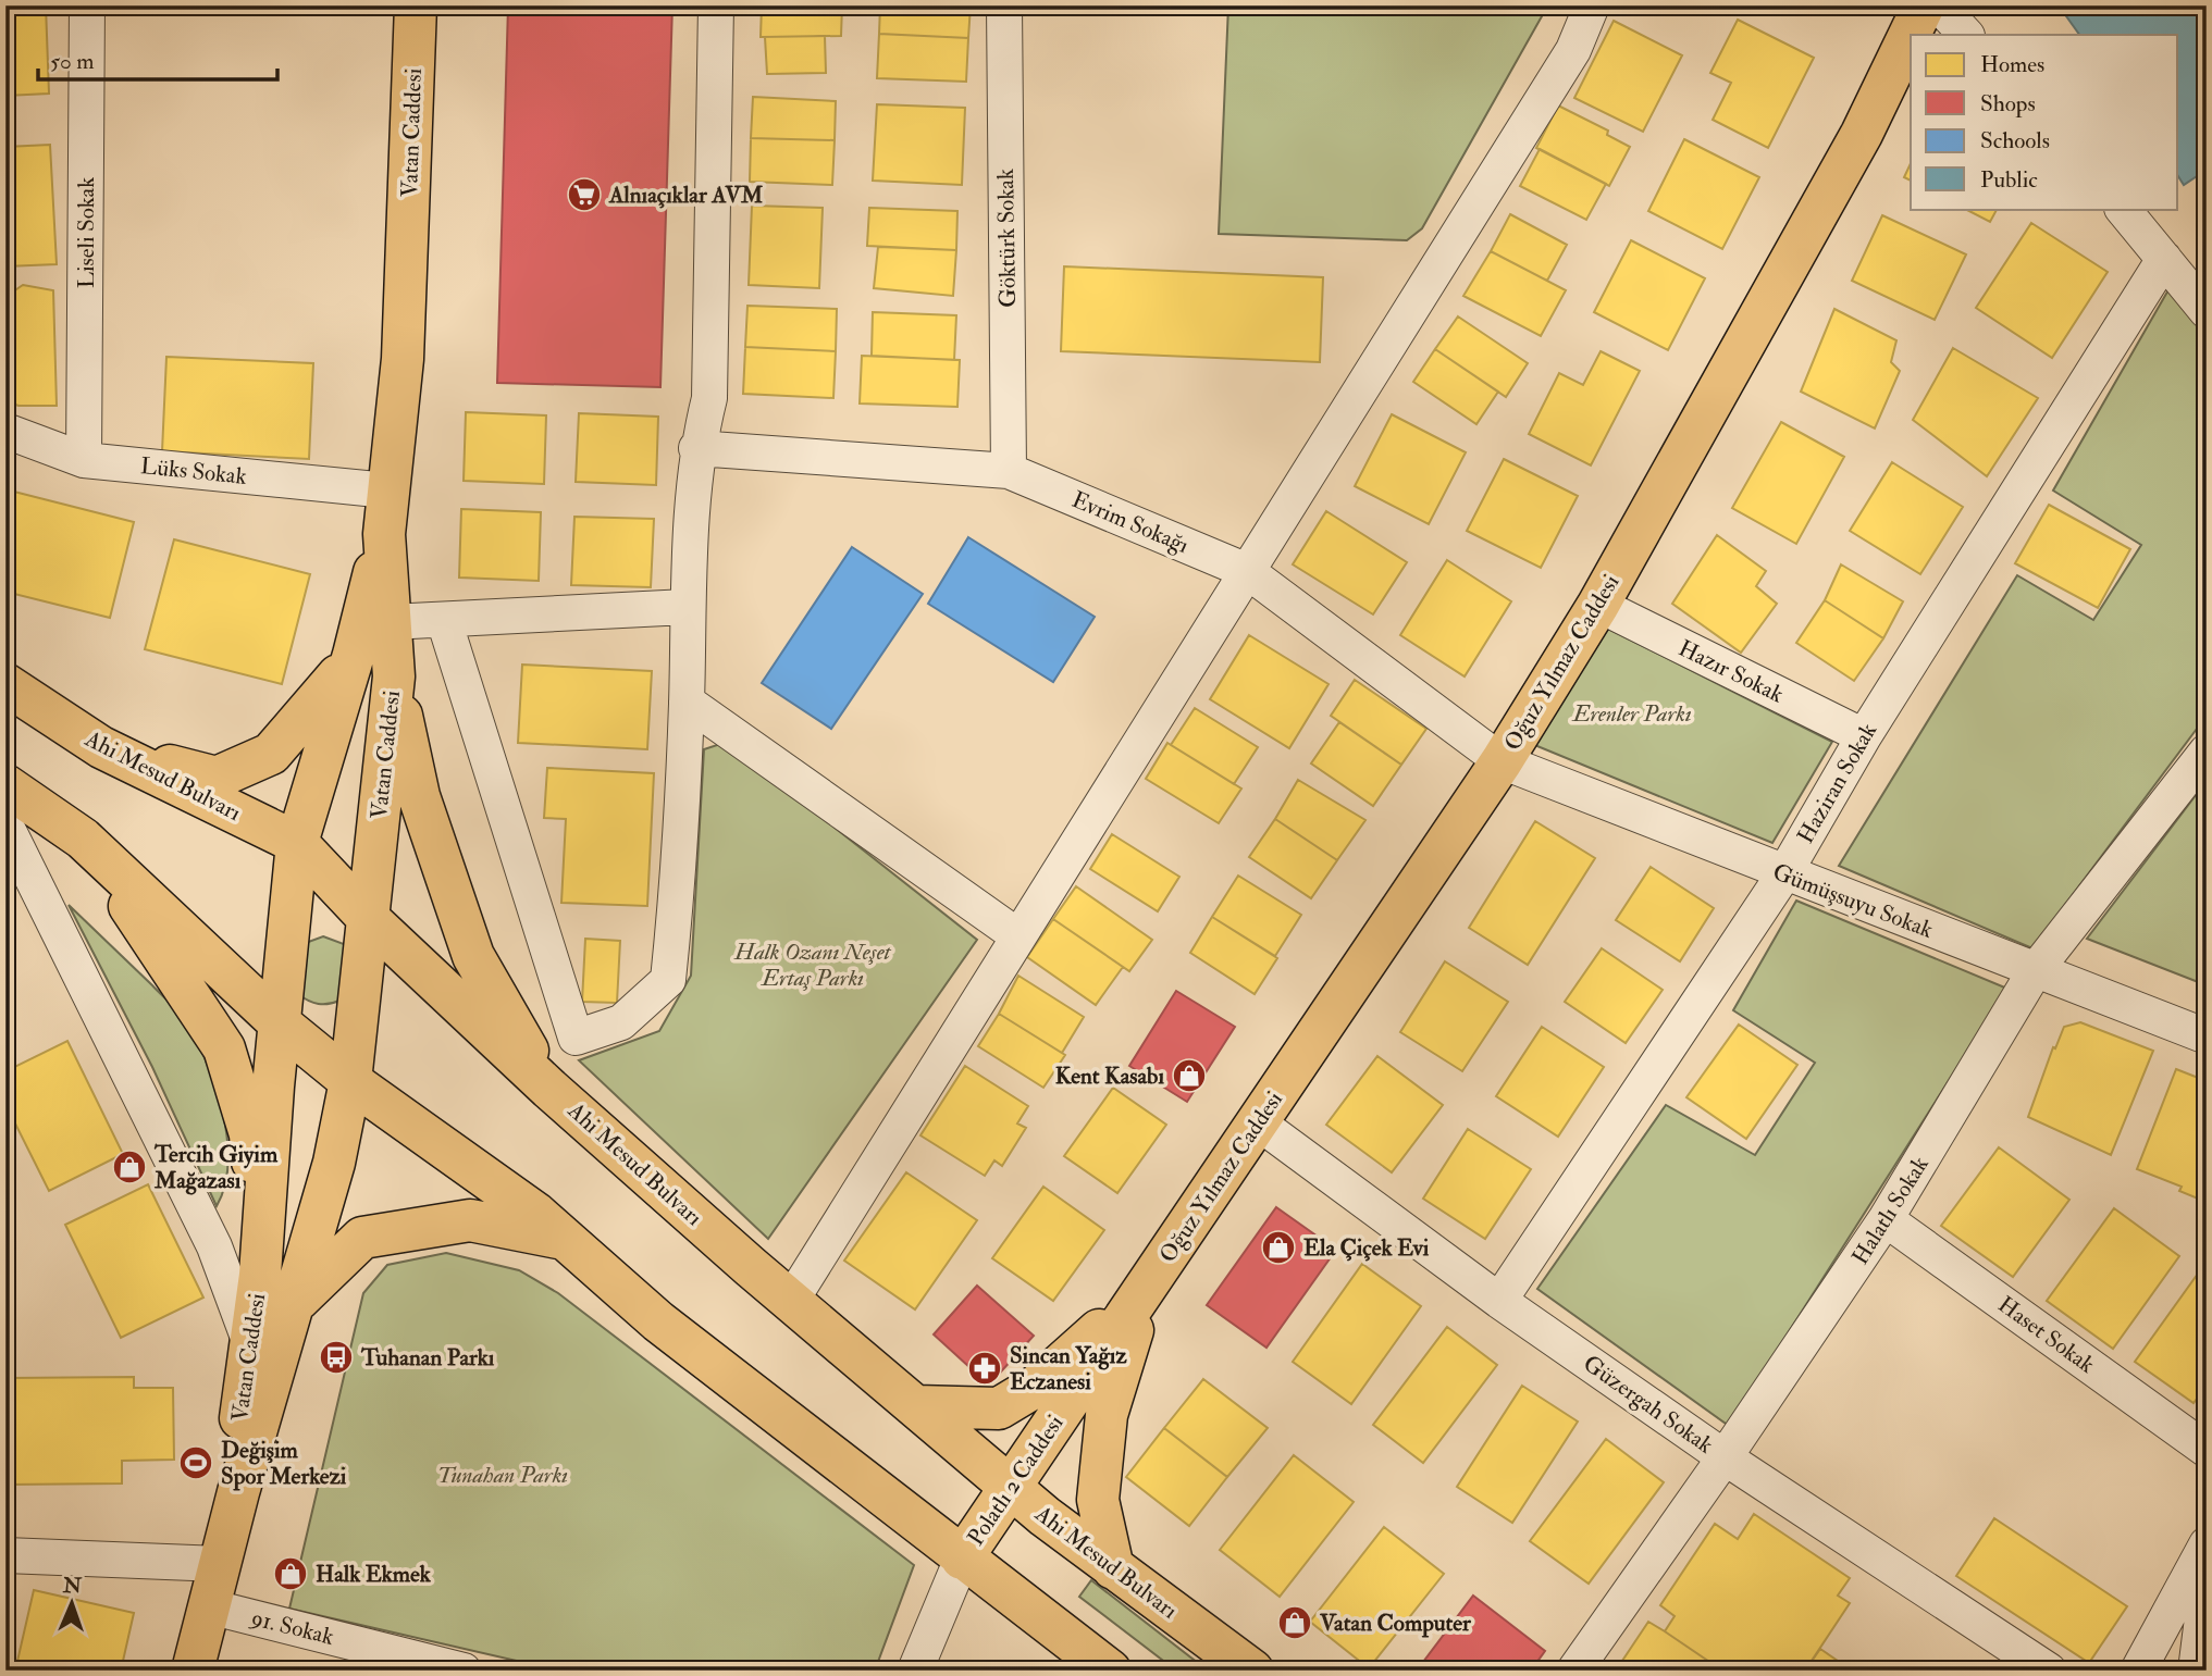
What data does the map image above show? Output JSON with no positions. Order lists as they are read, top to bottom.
{
  "streets": {
    "main road": [
      "Vatan Caddesi",
      "Oğuz Yılmaz Caddesi",
      "Ahi Mesud Bulvarı",
      "Polatlı 2 Caddesi"
    ],
    "street": [
      "Liseli Sokak",
      "Göktürk Sokak",
      "Lüks Sokak",
      "Evrim Sokağı",
      "Hazır Sokak",
      "Haziran Sokak",
      "Gümüşsuyu Sokak",
      "Halatlı Sokak",
      "Haset Sokak",
      "Güzergah Sokak",
      "91. Sokak"
    ]
  },
  "crossings": [
    ["Vatan Caddesi", "Lüks Sokak"],
    ["Vatan Caddesi", "Ahi Mesud Bulvarı"],
    ["Liseli Sokak", "Lüks Sokak"],
    ["Göktürk Sokak", "Evrim Sokağı"],
    ["Evrim Sokağı", "Oğuz Yılmaz Caddesi"],
    ["Evrim Sokağı", "Gümüşsuyu Sokak"],
    ["Oğuz Yılmaz Caddesi", "Hazır Sokak"],
    ["Oğuz Yılmaz Caddesi", "Gümüşsuyu Sokak"],
    ["Oğuz Yılmaz Caddesi", "Güzergah Sokak"],
    ["Oğuz Yılmaz Caddesi", "Polatlı 2 Caddesi"],
    ["Hazır Sokak", "Haziran Sokak"],
    ["Ahi Mesud Bulvarı", "Polatlı 2 Caddesi"],
    ["Haziran Sokak", "Gümüşsuyu Sokak"],
    ["Haziran Sokak", "Güzergah Sokak"],
    ["Gümüşsuyu Sokak", "Halatlı Sokak"],
    ["Halatlı Sokak", "Haset Sokak"],
    ["Halatlı Sokak", "Güzergah Sokak"]
  ],
  "parks": ["Erenler Parkı", "Halk Ozanı Neşet Ertaş Parkı", "Tunahan Parkı"],
  "places": {
    "supermarket": ["Alnıaçıklar AVM"],
    "shop": [
      "Kent Kasabı",
      "Tercih Giyim Mağazası",
      "Ela Çiçek Evi",
      "Halk Ekmek",
      "Vatan Computer"
    ],
    "bus stop": ["Tuhanan Parkı"],
    "pharmacy": ["Sincan Yağız Eczanesi"],
    "sports": ["Değişim Spor Merkezi"]
  },
  "legend": [
    "Homes",
    "Shops",
    "Schools",
    "Public"
  ],
  "scale_bar": "50 m",
  "north": "top"
}
